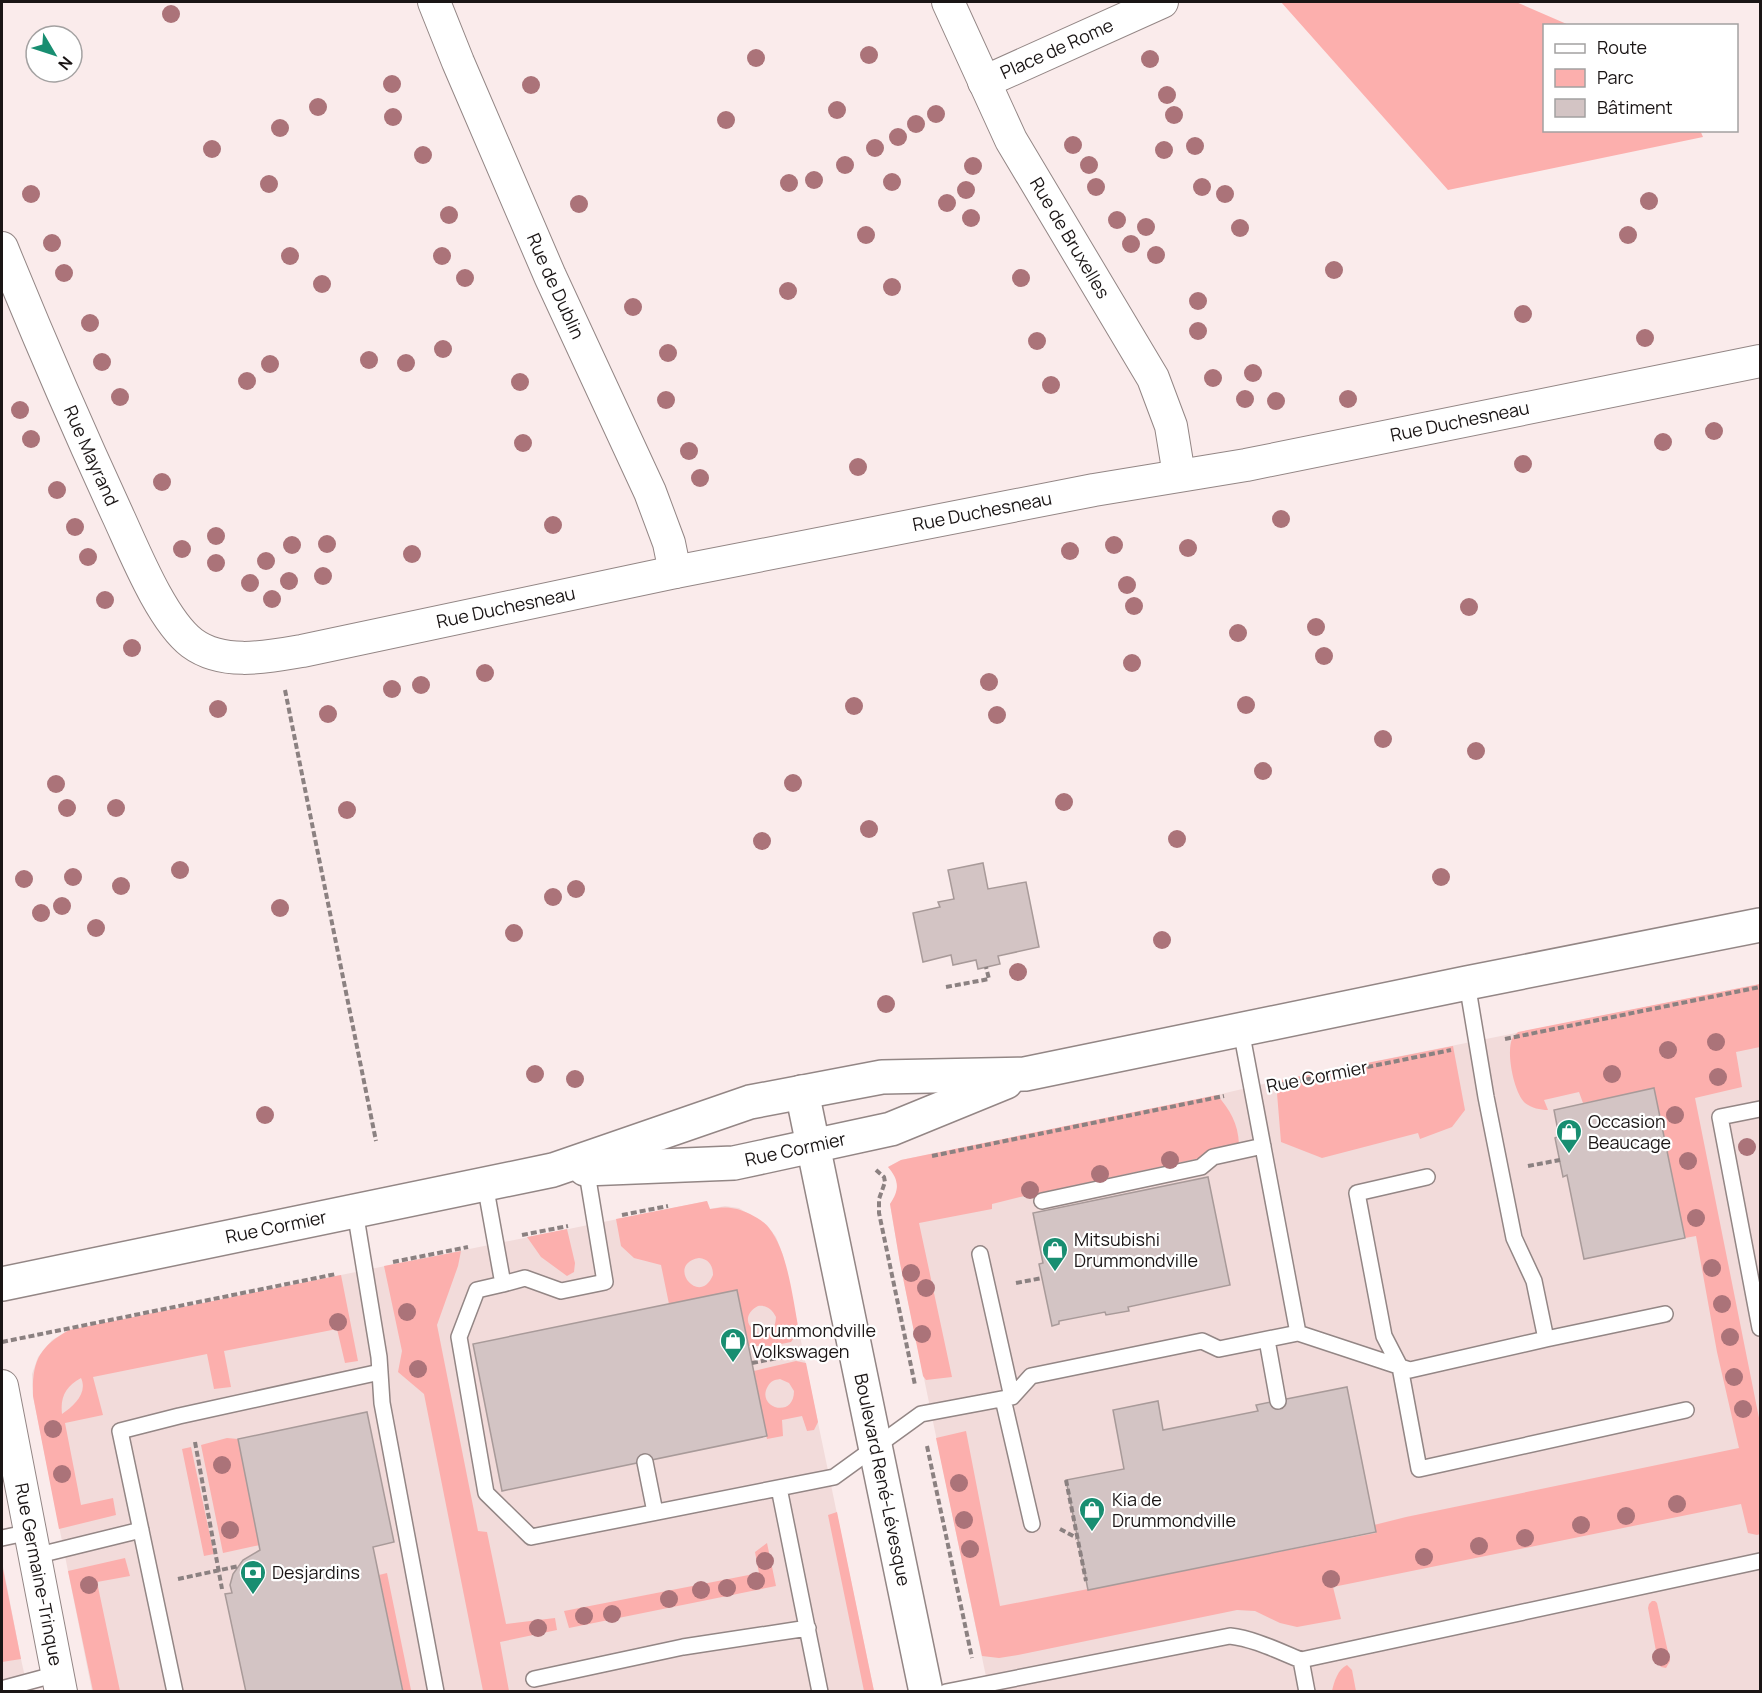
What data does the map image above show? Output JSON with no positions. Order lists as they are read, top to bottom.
{
  "streets": {
    "street": [
      "Place de Rome",
      "Rue de Bruxelles",
      "Rue de Dublin",
      "Rue Duchesneau",
      "Rue Mayrand",
      "Rue Cormier",
      "Boulevard René-Lévesque",
      "Rue Germaine-Trinque"
    ]
  },
  "crossings": [
    ["Place de Rome", "Rue de Bruxelles"],
    ["Rue de Bruxelles", "Rue Duchesneau"],
    ["Rue de Dublin", "Rue Duchesneau"],
    ["Rue Duchesneau", "Rue Mayrand"],
    ["Rue Cormier", "Boulevard René-Lévesque"]
  ],
  "places": {
    "shop": [
      "Occasion Beaucage",
      "Mitsubishi Drummondville",
      "Drummondville Volkswagen",
      "Kia de Drummondville"
    ],
    "bank": ["Desjardins"]
  },
  "legend": ["Route", "Parc", "Bâtiment"],
  "north": "bottom right"
}
